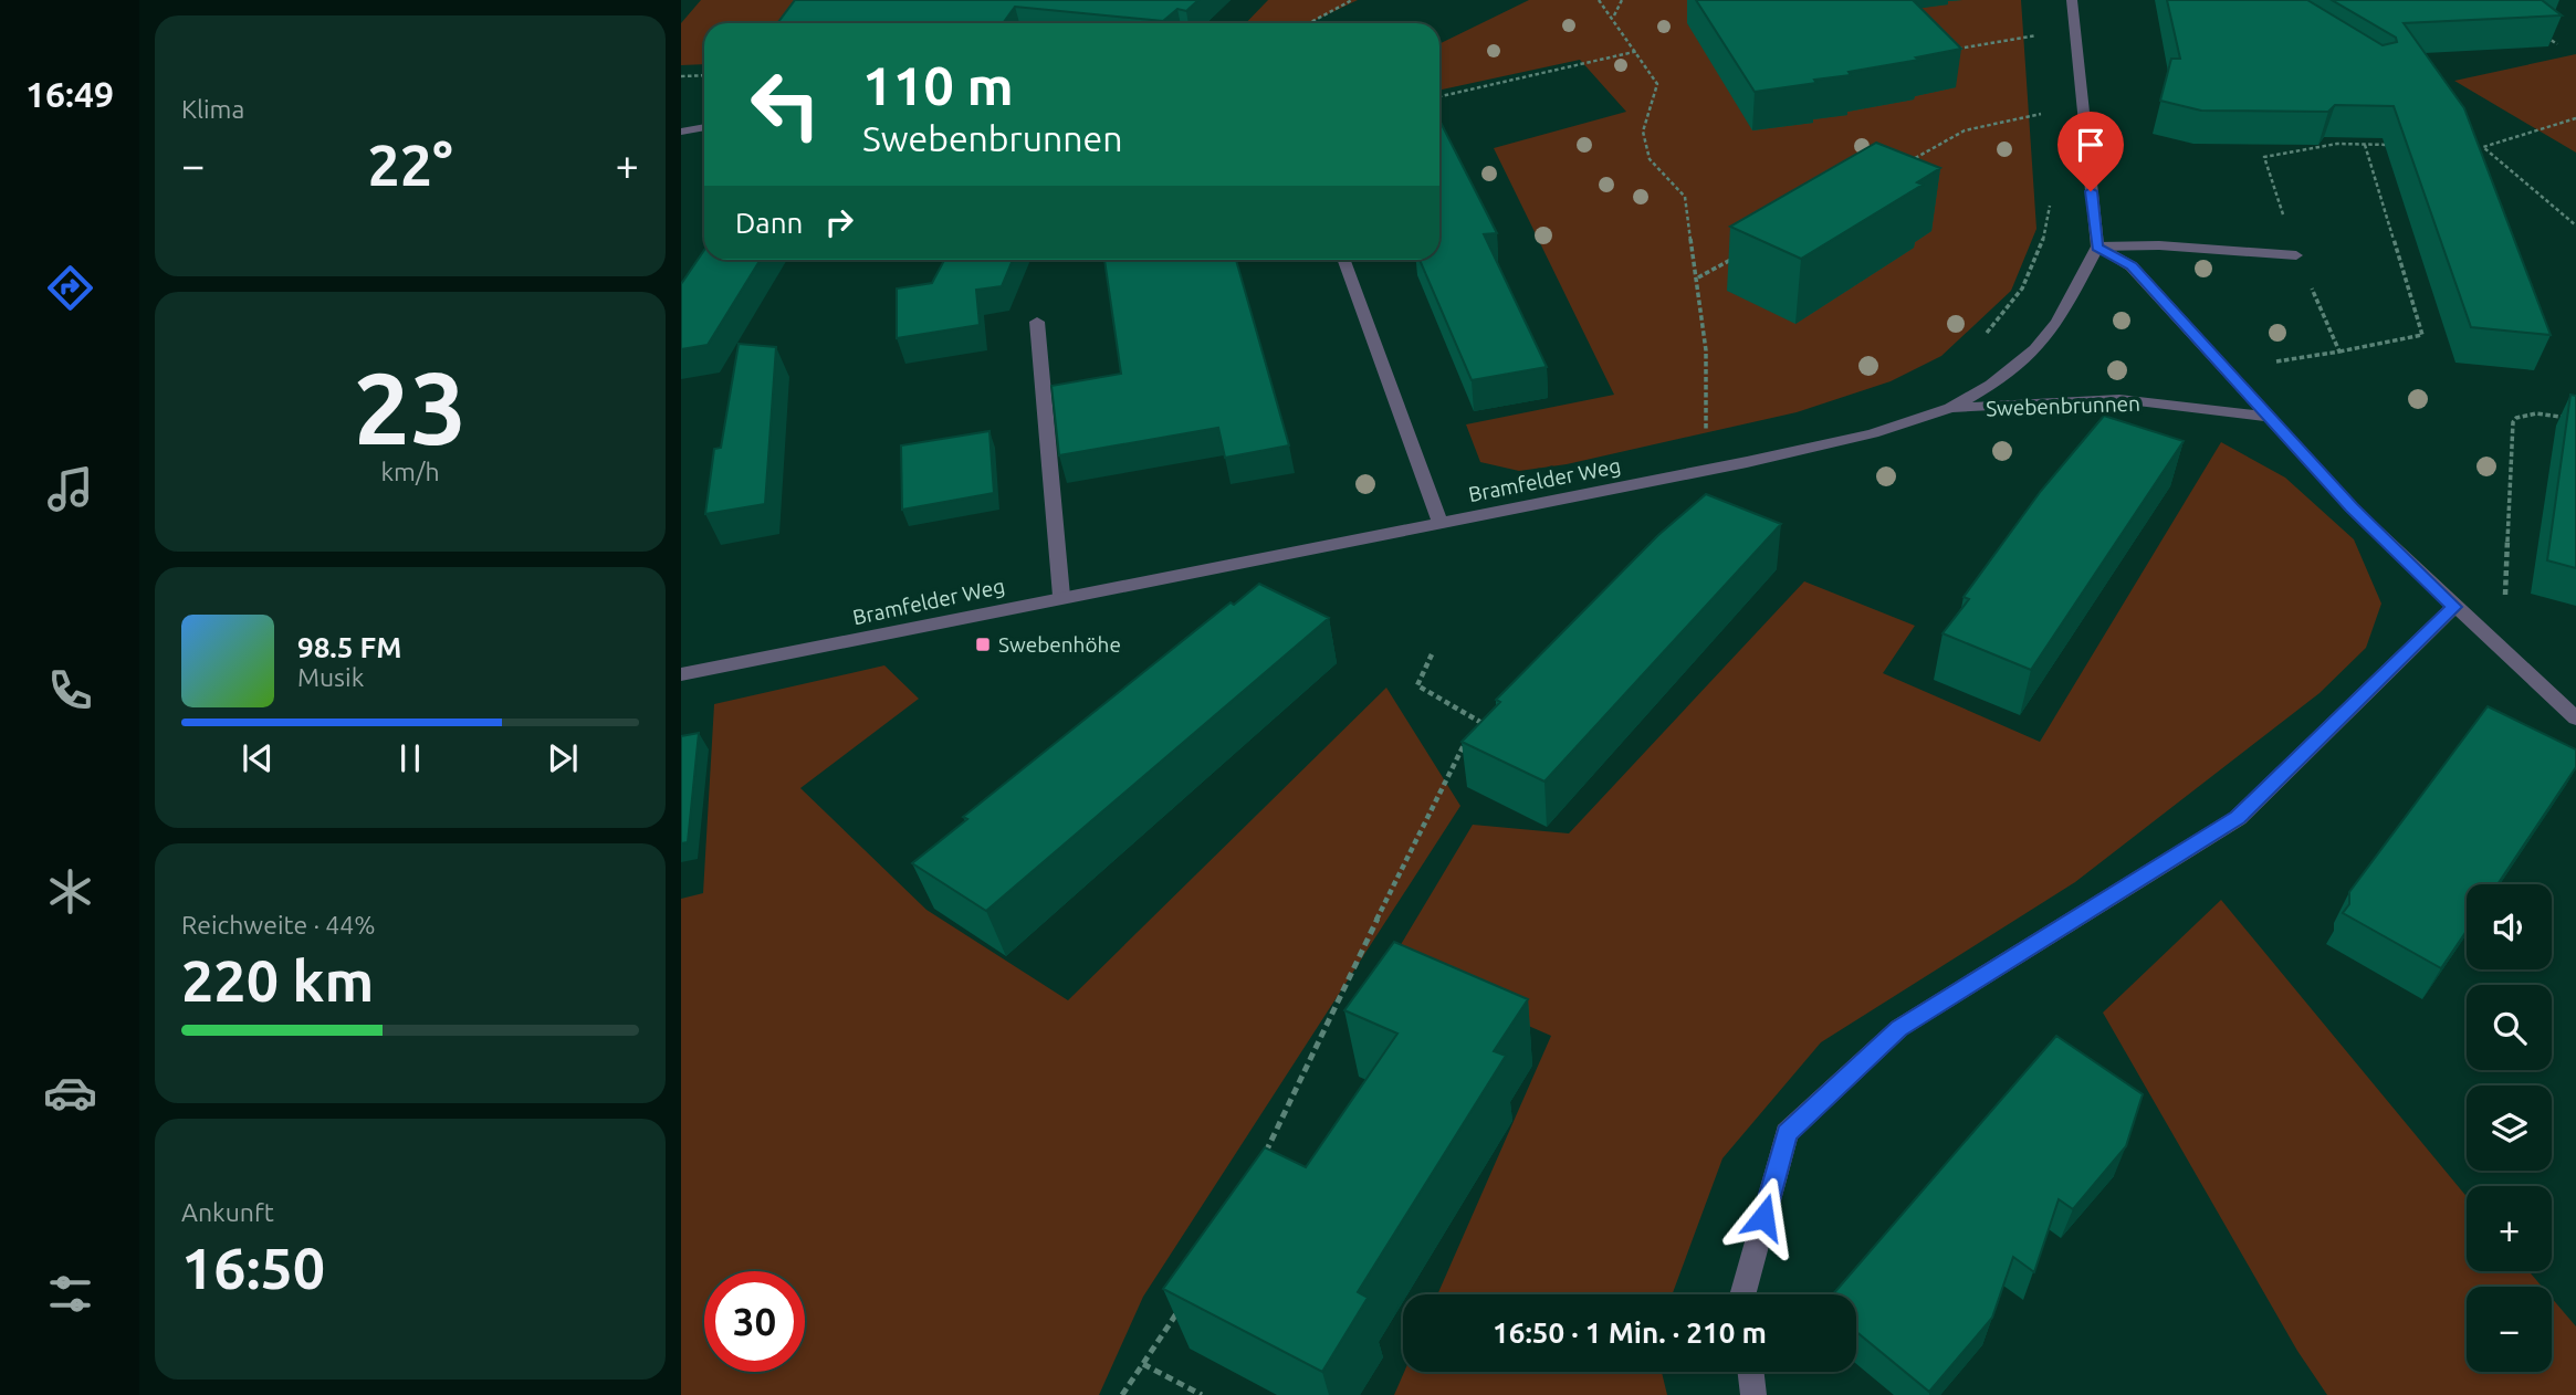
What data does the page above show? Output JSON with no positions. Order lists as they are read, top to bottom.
{
  "streets": {
    "street": ["Swebenbrunnen", "Bramfelder Weg"]
  },
  "crossings": [
    ["Swebenbrunnen", "Bramfelder Weg"]
  ],
  "places": {
    "transit": ["Swebenhöhe"]
  },
  "page": {
    "tabs": "16:49",
    "tile": [
      "Klima",
      ["23", "km/h"],
      ["Reichweite · 44%", "220 km"],
      ["Ankunft", "16:50"]
    ],
    "turn": ["110 m", "Swebenbrunnen"],
    "heat": ["−", "22°", "+"],
    "then": "Dann",
    "song": ["98.5 FM", "Musik"],
    "map_buttons": ["+", "−"],
    "limit": "30",
    "trip": "16:50 · 1 Min. · 210 m"
  }
}
